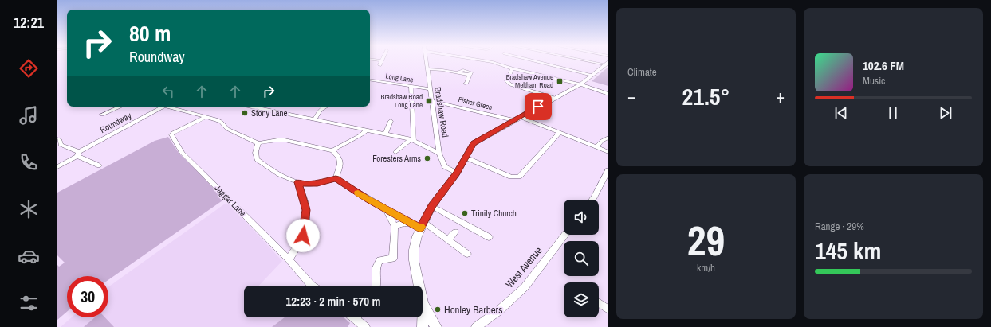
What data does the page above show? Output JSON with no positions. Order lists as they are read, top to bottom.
{
  "streets": {
    "street": [
      "Long Lane",
      "Fisher Green",
      "Bradshaw Road",
      "Roundway",
      "Jaggar Lane",
      "West Avenue"
    ]
  },
  "crossings": [
    ["Long Lane", "Bradshaw Road"],
    ["Fisher Green", "Bradshaw Road"],
    ["Roundway", "Jaggar Lane"]
  ],
  "places": {
    "transit": ["Bradshaw Avenue Meltham Road", "Bradshaw Road Long Lane"],
    "other": [
      "Stony Lane",
      "Foresters Arms",
      "Trinity Church",
      "Honley Barbers"
    ]
  },
  "page": {
    "tabs": "12:21",
    "tile": [
      "Climate",
      ["29", "km/h"],
      ["Range · 29%", "145 km"]
    ],
    "turn": ["80 m", "Roundway"],
    "song": ["102.6 FM", "Music"],
    "heat": ["−", "21.5°", "+"],
    "limit": "30",
    "trip": "12:23 · 2 min · 570 m"
  }
}
